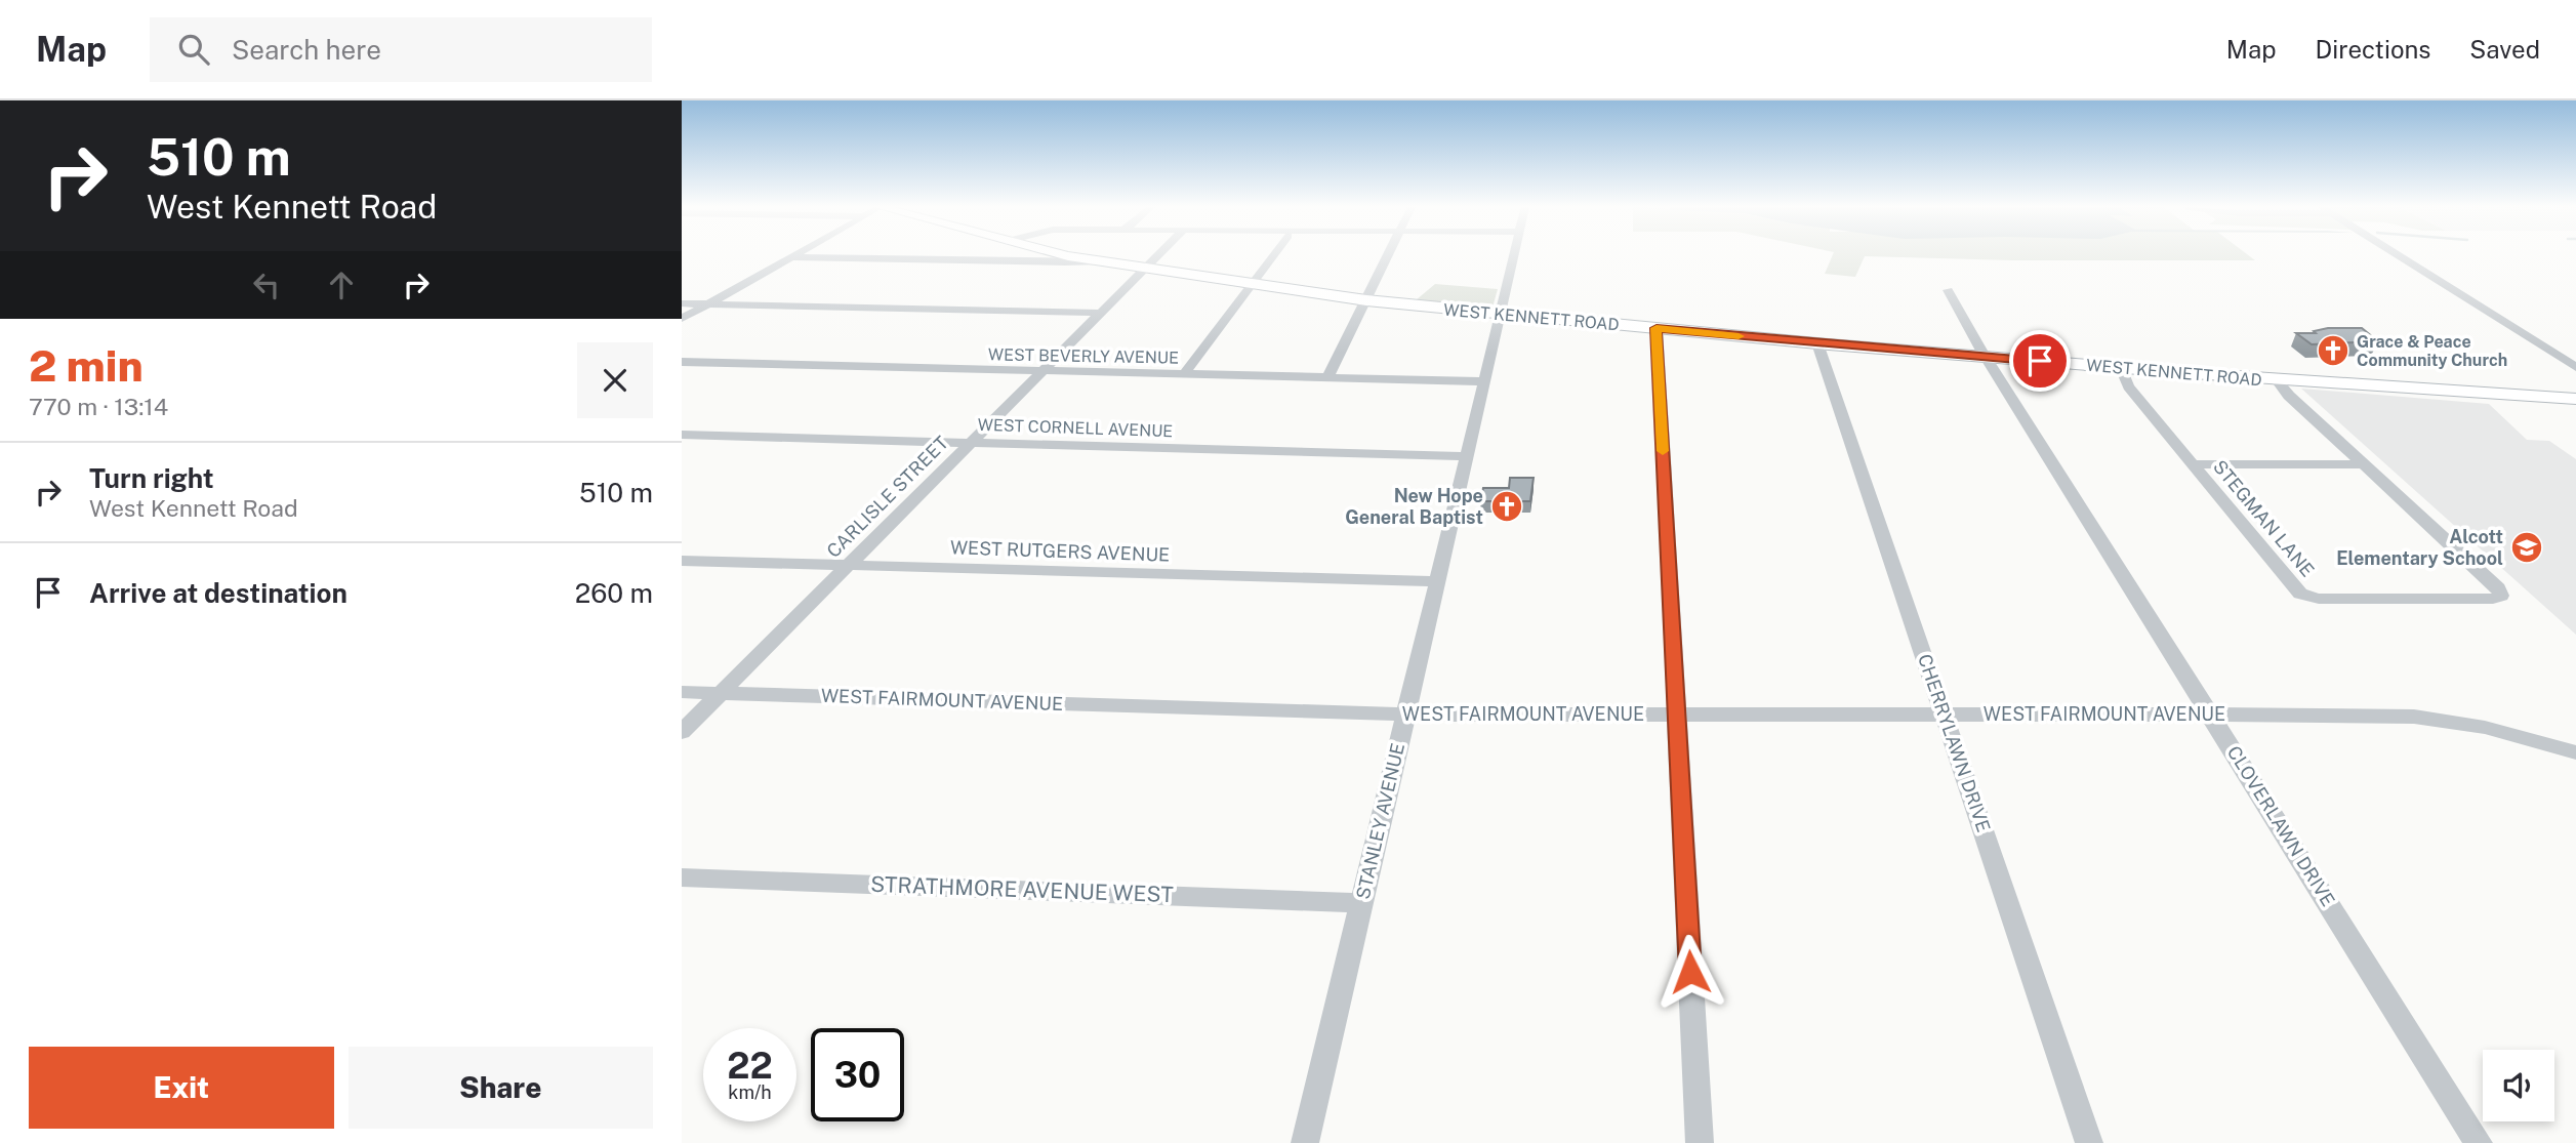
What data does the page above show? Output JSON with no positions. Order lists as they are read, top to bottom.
{
  "streets": {
    "street": [
      "WEST KENNETT ROAD",
      "WEST BEVERLY AVENUE",
      "WEST CORNELL AVENUE",
      "CARLISLE STREET",
      "STEGMAN LANE",
      "WEST RUTGERS AVENUE",
      "WEST FAIRMOUNT AVENUE",
      "CHERRYLAWN DRIVE",
      "STANLEY AVENUE",
      "CLOVERLAWN DRIVE",
      "STRATHMORE AVENUE WEST"
    ]
  },
  "crossings": [
    ["WEST KENNETT ROAD", "CARLISLE STREET"],
    ["WEST KENNETT ROAD", "STEGMAN LANE"],
    ["WEST KENNETT ROAD", "CHERRYLAWN DRIVE"],
    ["WEST KENNETT ROAD", "STANLEY AVENUE"],
    ["WEST KENNETT ROAD", "CLOVERLAWN DRIVE"],
    ["WEST BEVERLY AVENUE", "CARLISLE STREET"],
    ["WEST BEVERLY AVENUE", "STANLEY AVENUE"],
    ["WEST CORNELL AVENUE", "CARLISLE STREET"],
    ["WEST CORNELL AVENUE", "STANLEY AVENUE"],
    ["CARLISLE STREET", "WEST RUTGERS AVENUE"],
    ["CARLISLE STREET", "WEST FAIRMOUNT AVENUE"],
    ["WEST RUTGERS AVENUE", "STANLEY AVENUE"],
    ["WEST FAIRMOUNT AVENUE", "CHERRYLAWN DRIVE"],
    ["WEST FAIRMOUNT AVENUE", "STANLEY AVENUE"],
    ["WEST FAIRMOUNT AVENUE", "CLOVERLAWN DRIVE"],
    ["STANLEY AVENUE", "STRATHMORE AVENUE WEST"]
  ],
  "places": {
    "church": ["Grace & Peace Community Church", "New Hope General Baptist"],
    "school or university": ["Alcott Elementary School"]
  },
  "page": {
    "header": "Map",
    "search": "Search here",
    "nav": ["Map", "Directions", "Saved"],
    "turn": ["510 m", "West Kennett Road"],
    "heading": ["2 min", "770 m · 13:14"],
    "list": [
      {
        "name": "Turn right",
        "note": "West Kennett Road",
        "value": "510 m"
      },
      {
        "name": "Arrive at destination",
        "value": "260 m"
      }
    ],
    "speed": "22 km/h",
    "limit": "30",
    "buttons": ["Exit", "Share"]
  }
}
